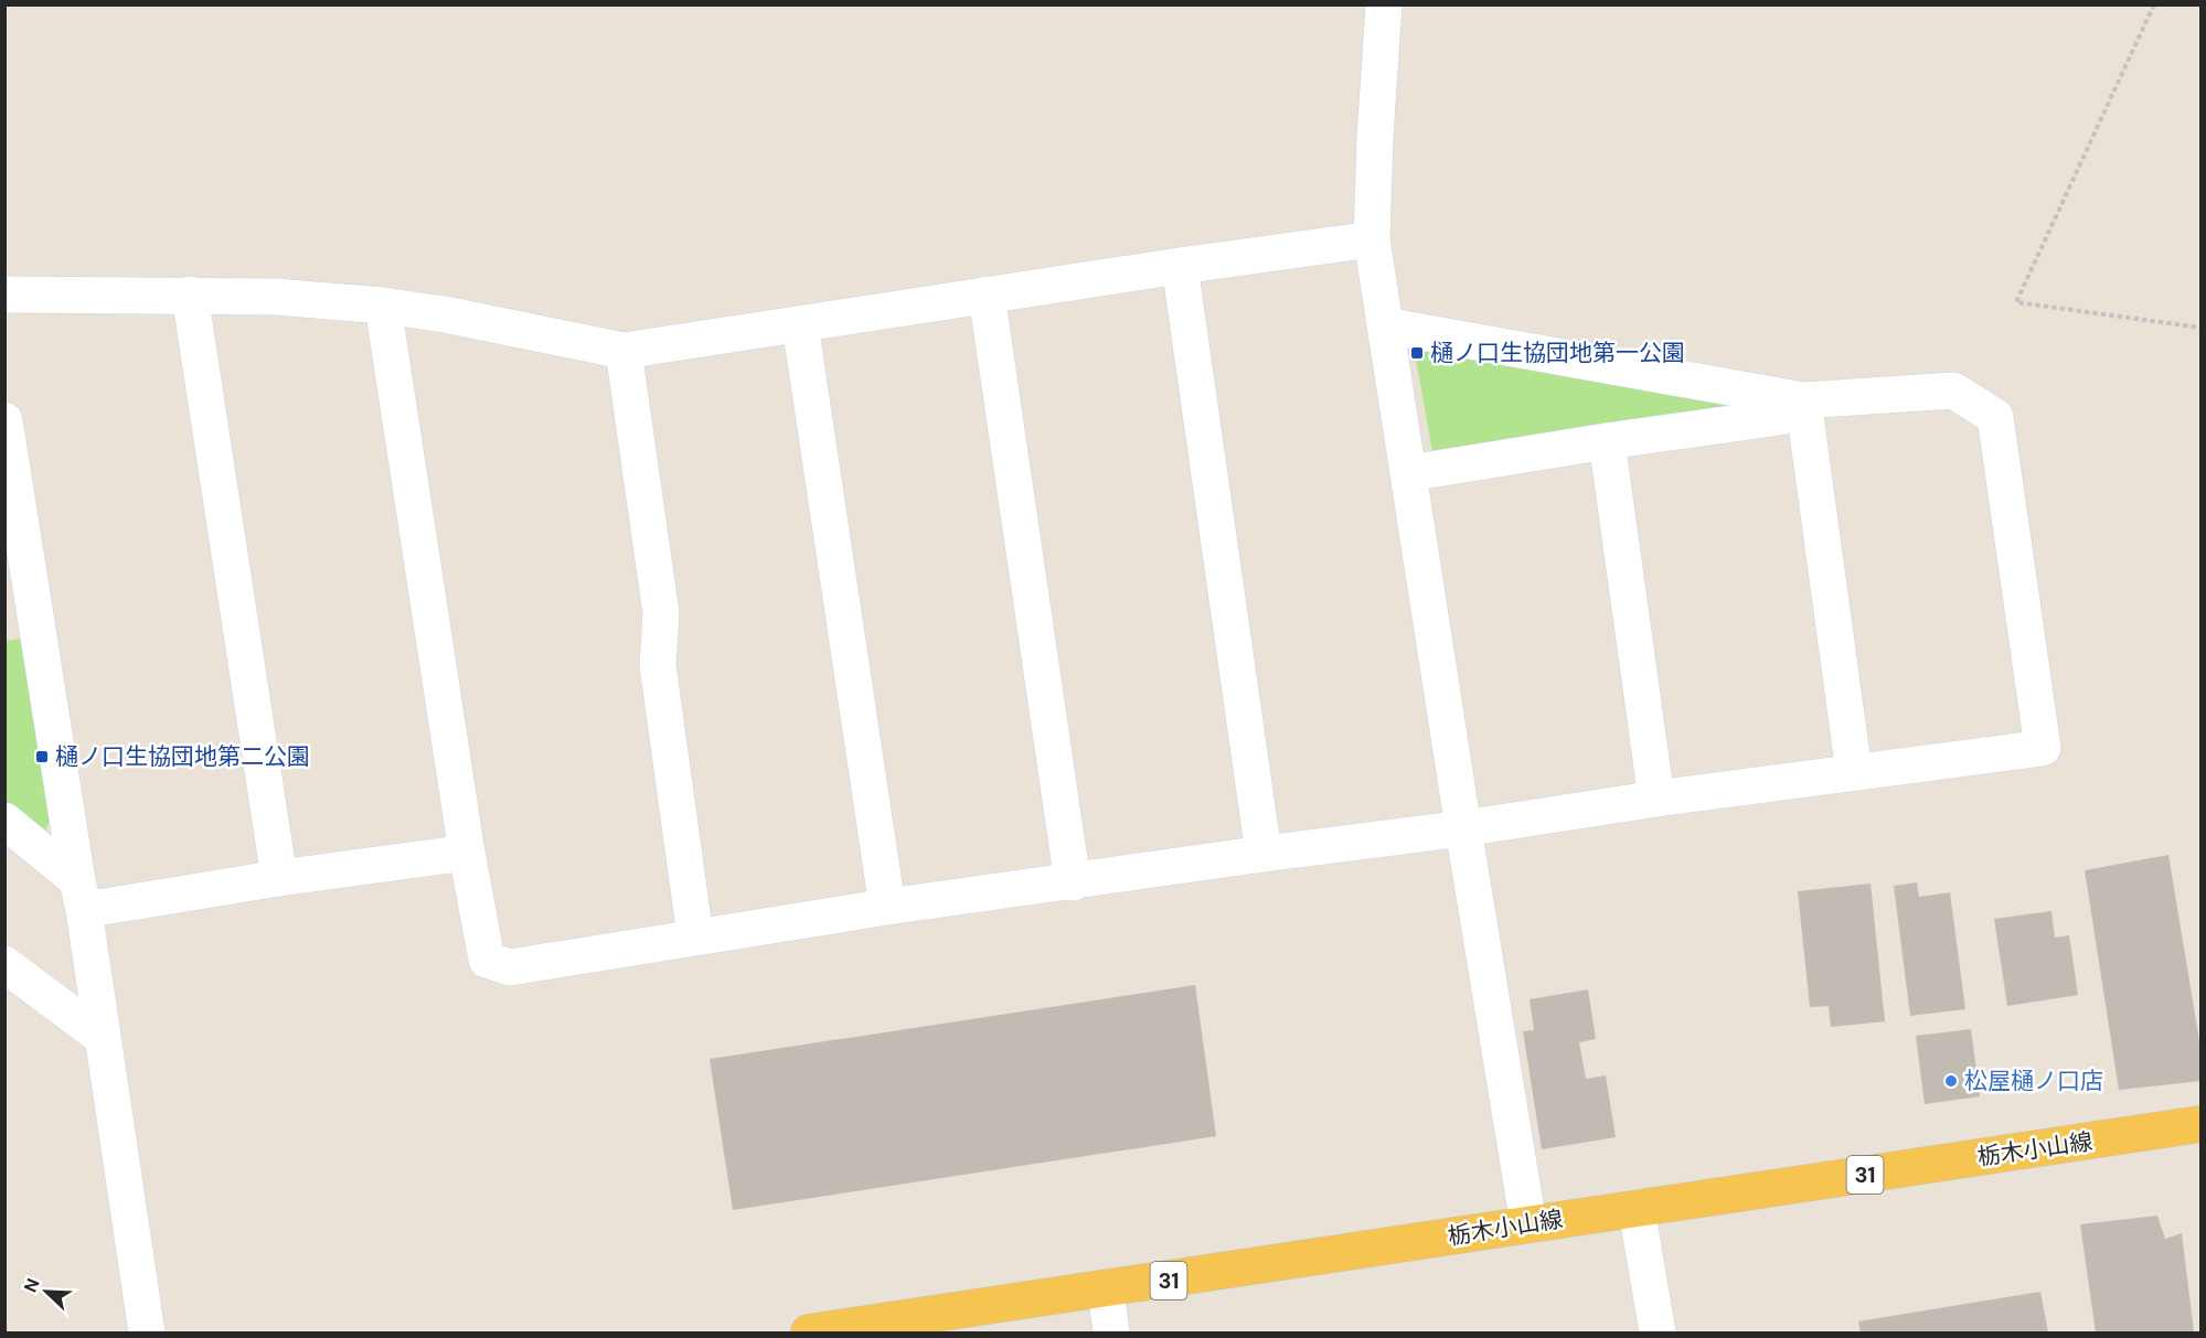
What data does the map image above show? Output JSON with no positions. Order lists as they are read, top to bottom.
{
  "streets": {
    "main road": ["栃木小山線", "31"]
  },
  "places": {
    "transit": ["樋ノ口生協団地第一公園", "樋ノ口生協団地第二公園"],
    "other": ["松屋樋ノ口店"]
  },
  "north": "top left"
}
